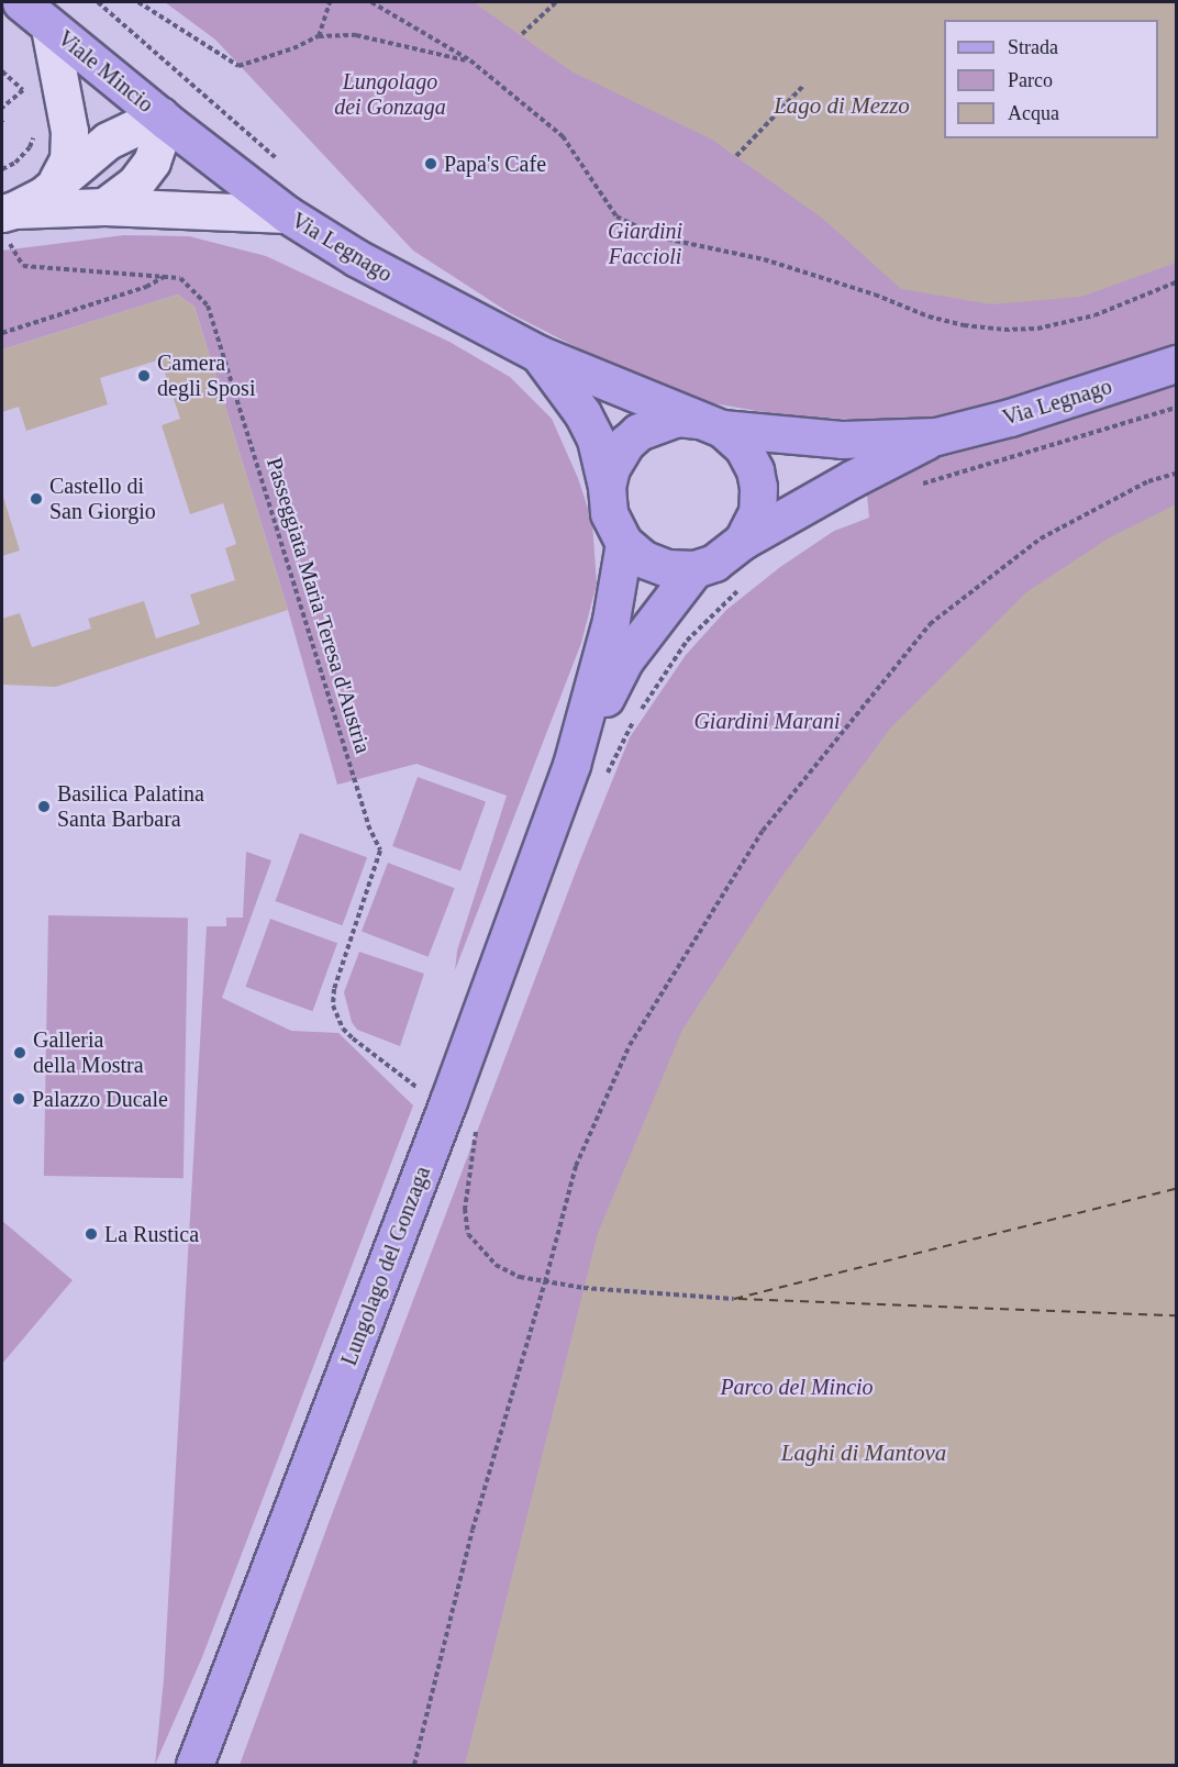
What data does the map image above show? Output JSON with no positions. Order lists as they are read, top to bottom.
{
  "streets": {
    "main road": ["Viale Mincio", "Via Legnago", "Lungolago del Gonzaga"],
    "path": ["Passeggiata Maria Teresa d'Austria"]
  },
  "crossings": [
    ["Viale Mincio", "Via Legnago"],
    ["Via Legnago", "Lungolago del Gonzaga"]
  ],
  "water": ["Lago di Mezzo", "Laghi di Mantova"],
  "parks": [
    "Lungolago dei Gonzaga",
    "Giardini Faccioli",
    "Giardini Marani",
    "Parco del Mincio"
  ],
  "places": [
    "Papa's Cafe",
    "Camera degli Sposi",
    "Castello di San Giorgio",
    "Basilica Palatina Santa Barbara",
    "Galleria della Mostra",
    "Palazzo Ducale",
    "La Rustica"
  ],
  "legend": ["Strada", "Parco", "Acqua"]
}
